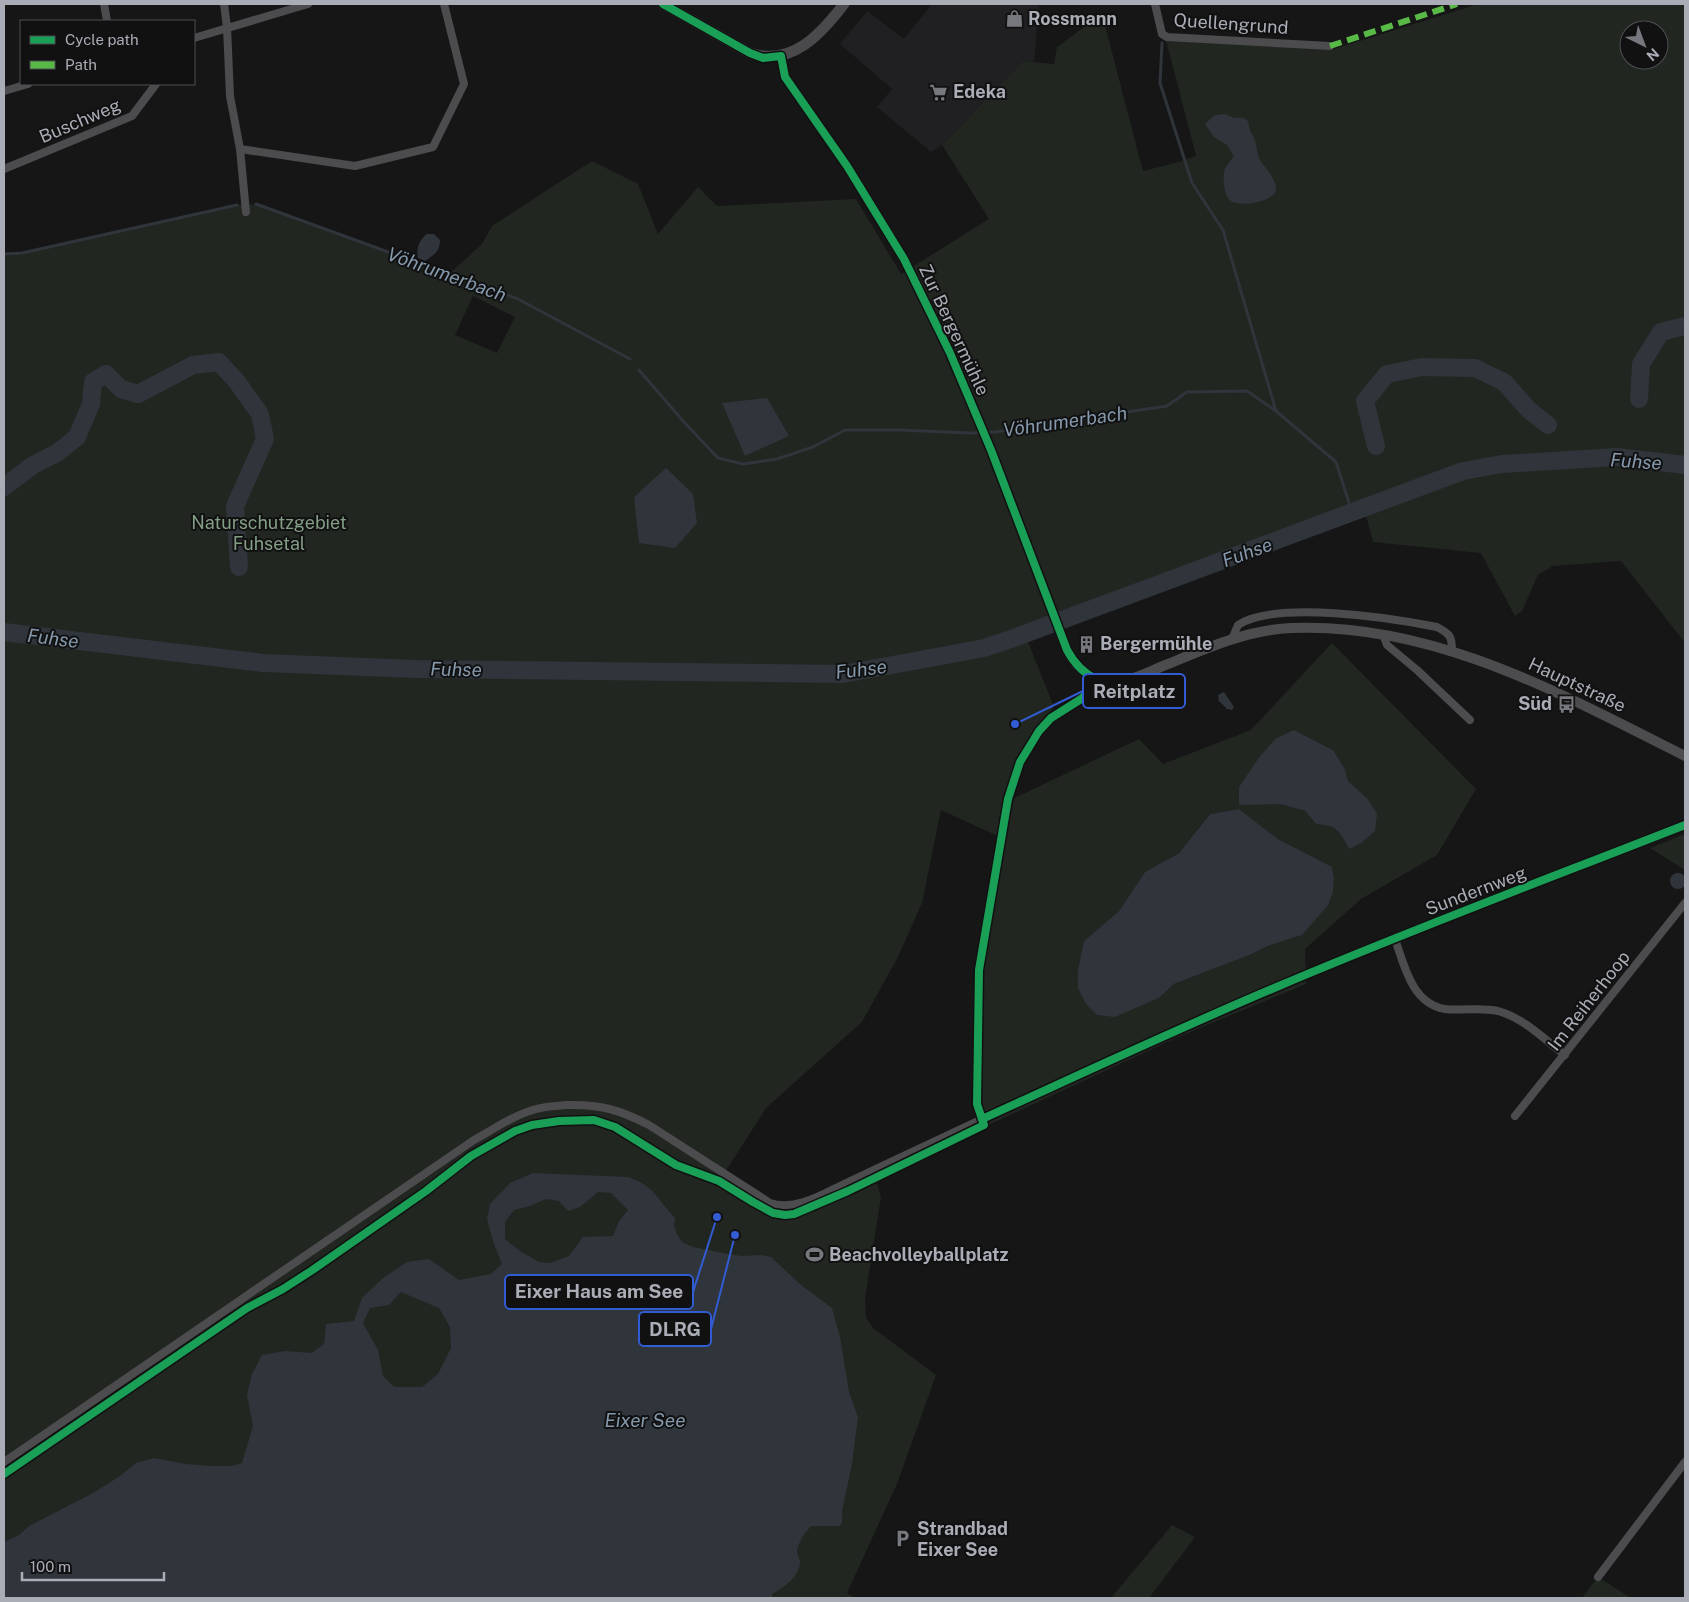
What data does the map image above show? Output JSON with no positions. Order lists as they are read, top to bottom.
{
  "streets": {
    "street": [
      "Quellengrund",
      "Buschweg",
      "Zur Bergermühle",
      "Hauptstraße",
      "Sundernweg",
      "Im Reiherhoop"
    ]
  },
  "crossings": [
    ["Zur Bergermühle", "Hauptstraße"]
  ],
  "water": ["Vöhrumerbach", "Fuhse", "Eixer See"],
  "parks": ["Naturschutzgebiet Fuhsetal"],
  "places": {
    "shop": ["Rossmann"],
    "supermarket": ["Edeka"],
    "building": ["Bergermühle"],
    "bus stop": ["Süd"],
    "other": ["Reitplatz", "Eixer Haus am See", "DLRG"],
    "sports": ["Beachvolleyballplatz"],
    "parking": ["Strandbad Eixer See"]
  },
  "legend": ["Cycle path", "Path"],
  "scale_bar": "100 m",
  "north": "bottom right"
}
